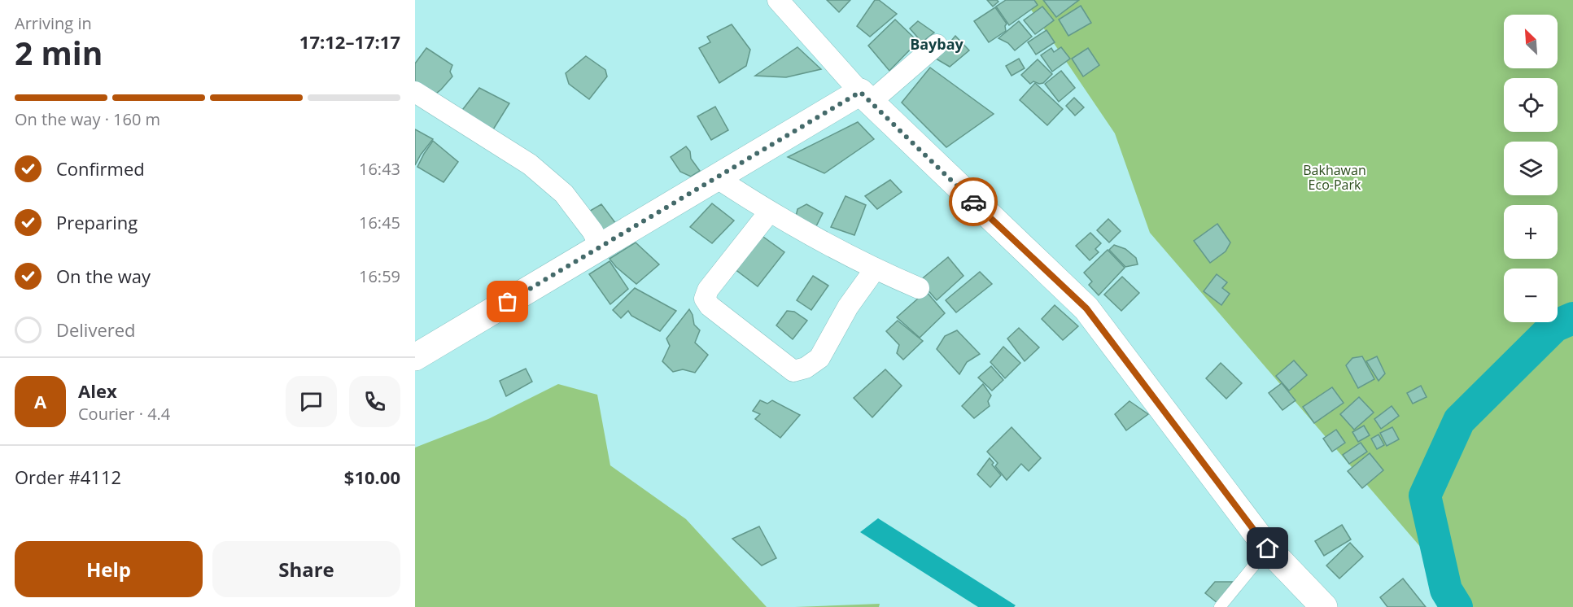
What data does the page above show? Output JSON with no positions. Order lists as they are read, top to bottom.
{
  "districts": ["Baybay"],
  "parks": ["Bakhawan Eco-Park"],
  "north": "top left",
  "page": {
    "heading": ["2 min", "Arriving in", "17:12–17:17"],
    "panel": [
      "Alex",
      "Courier · 4.4",
      "Order #4112",
      "$10.00"
    ],
    "map_buttons": ["+", "−"],
    "bar": "On the way · 160 m",
    "list": [
      ["Confirmed", "16:43"],
      ["Preparing", "16:45"],
      ["On the way", "16:59"],
      "Delivered"
    ],
    "round": "A",
    "buttons": ["Help", "Share"]
  }
}
